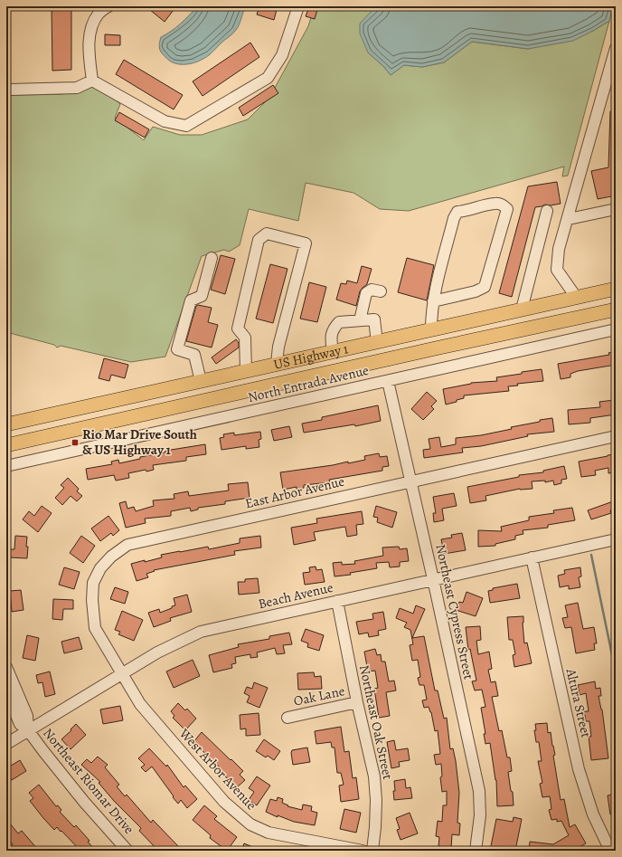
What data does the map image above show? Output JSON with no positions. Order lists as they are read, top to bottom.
{
  "streets": {
    "main road": ["US Highway 1"],
    "street": [
      "North Entrada Avenue",
      "East Arbor Avenue",
      "Beach Avenue",
      "Northeast Cypress Street",
      "Oak Lane",
      "Altura Street",
      "Northeast Oak Street",
      "West Arbor Avenue",
      "Northeast Riomar Drive"
    ]
  },
  "crossings": [
    ["North Entrada Avenue", "Northeast Cypress Street"],
    ["East Arbor Avenue", "Beach Avenue"],
    ["East Arbor Avenue", "Northeast Cypress Street"],
    ["East Arbor Avenue", "West Arbor Avenue"],
    ["Beach Avenue", "Northeast Cypress Street"],
    ["Beach Avenue", "Altura Street"],
    ["Beach Avenue", "Northeast Oak Street"],
    ["Beach Avenue", "West Arbor Avenue"],
    ["Beach Avenue", "Northeast Riomar Drive"],
    ["Oak Lane", "Northeast Oak Street"]
  ],
  "places": {
    "transit": ["Rio Mar Drive South & US Highway 1"]
  }
}
